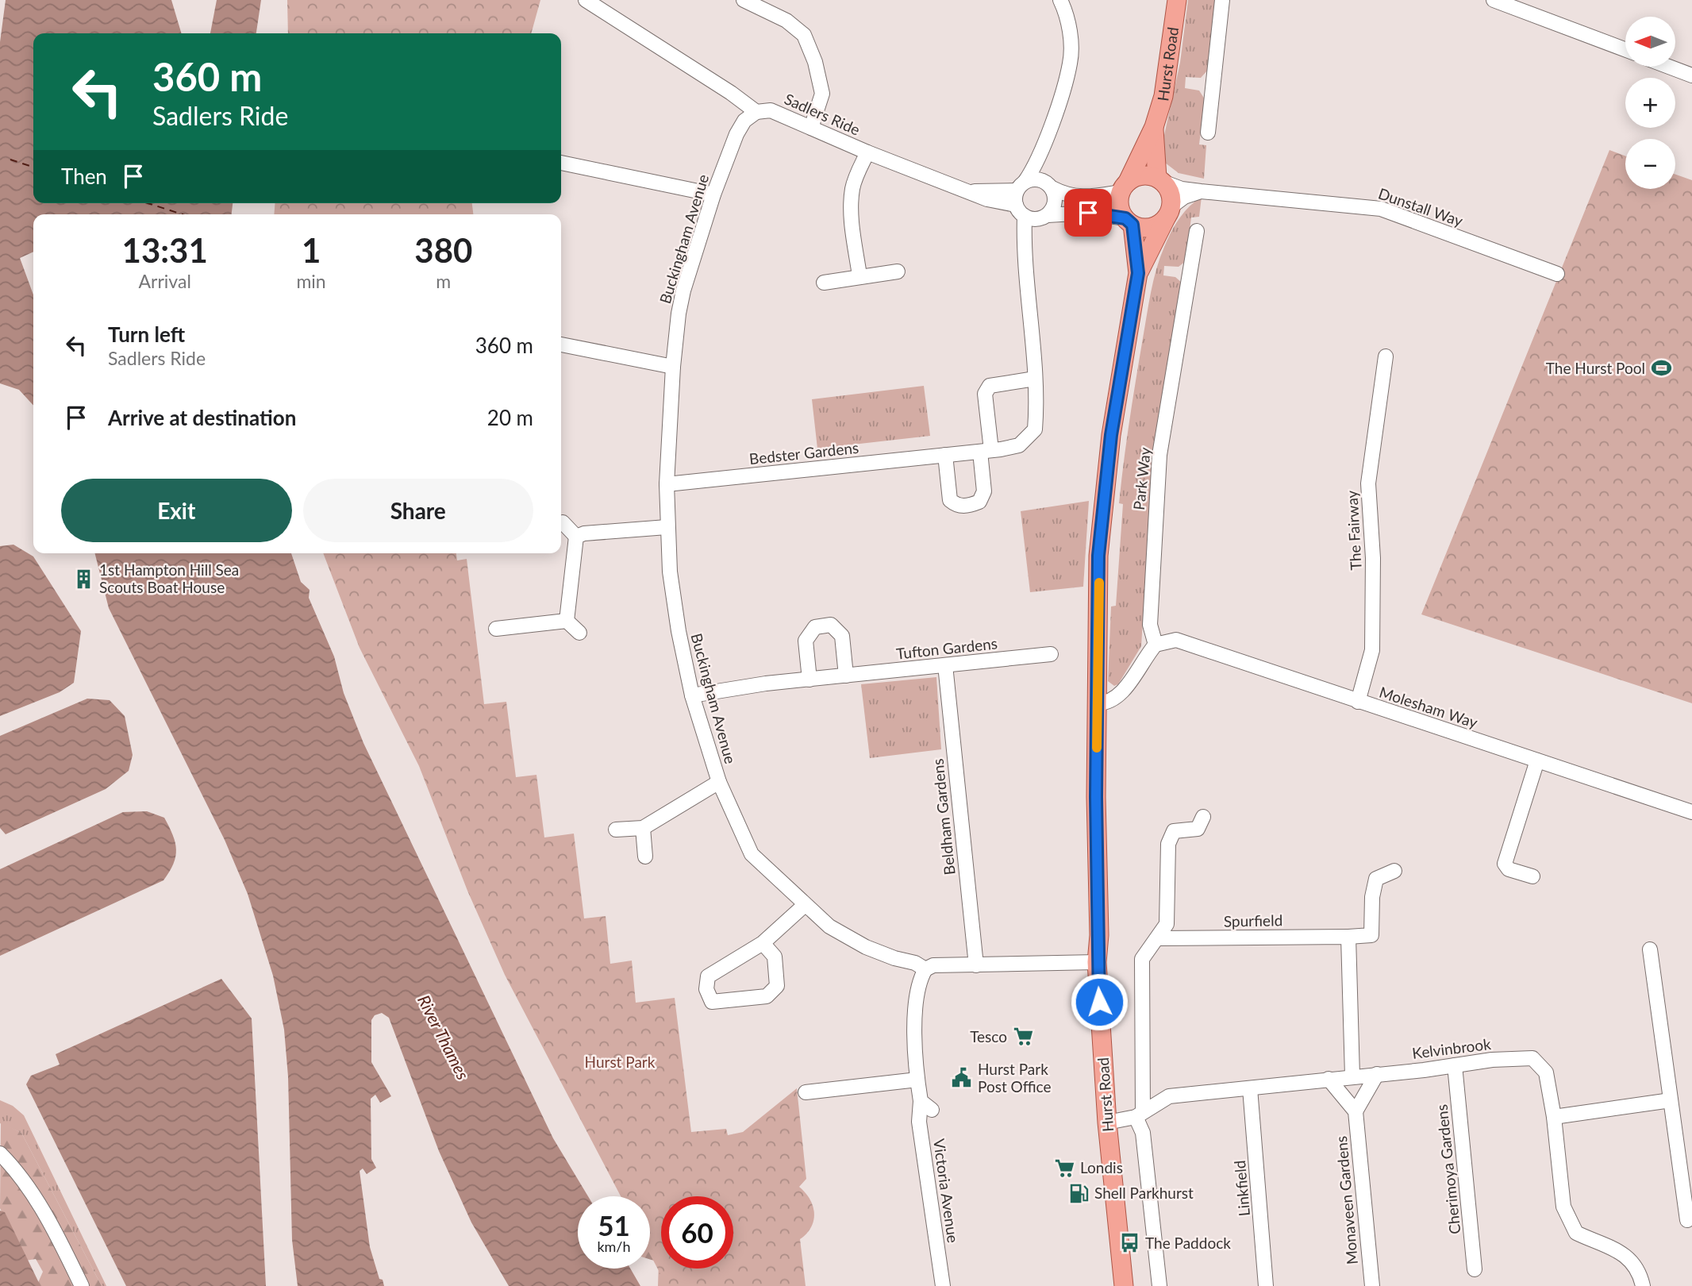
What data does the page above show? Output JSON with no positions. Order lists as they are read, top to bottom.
{
  "streets": {
    "main road": ["Hurst Road"],
    "street": [
      "Sadlers Ride",
      "Dunstall Way",
      "Buckingham Avenue",
      "Bedster Gardens",
      "Park Way",
      "The Fairway",
      "Tufton Gardens",
      "Molesham Way",
      "Beldham Gardens",
      "Spurfield",
      "Kelvinbrook",
      "Cherimoya Gardens",
      "Linkfield",
      "Victoria Avenue",
      "Monaveen Gardens"
    ]
  },
  "crossings": [
    ["Hurst Road", "Dunstall Way"],
    ["Hurst Road", "Buckingham Avenue"],
    ["Hurst Road", "Kelvinbrook"],
    ["Sadlers Ride", "Buckingham Avenue"],
    ["Sadlers Ride", "Bedster Gardens"],
    ["Buckingham Avenue", "Bedster Gardens"],
    ["Buckingham Avenue", "Tufton Gardens"],
    ["Buckingham Avenue", "Beldham Gardens"],
    ["Buckingham Avenue", "Victoria Avenue"],
    ["Park Way", "Molesham Way"],
    ["The Fairway", "Molesham Way"],
    ["Tufton Gardens", "Beldham Gardens"],
    ["Kelvinbrook", "Cherimoya Gardens"],
    ["Kelvinbrook", "Linkfield"]
  ],
  "water": ["River Thames"],
  "parks": ["Hurst Park"],
  "places": {
    "sports": ["The Hurst Pool"],
    "building": ["1st Hampton Hill Sea Scouts Boat House"],
    "supermarket": ["Tesco", "Londis"],
    "public building": ["Hurst Park Post Office"],
    "fuel station": ["Shell Parkhurst"],
    "bus stop": ["The Paddock"]
  },
  "north": "left",
  "page": {
    "map_buttons": ["+", "−"],
    "turn": ["360 m", "Sadlers Ride"],
    "then": "Then",
    "eta": [
      "13:31",
      "Arrival",
      "1",
      "min",
      "380",
      "m"
    ],
    "list": [
      {
        "name": "Turn left",
        "note": "Sadlers Ride",
        "value": "360 m"
      },
      {
        "name": "Arrive at destination",
        "value": "20 m"
      }
    ],
    "buttons": ["Exit", "Share"],
    "speed": "51 km/h",
    "limit": "60"
  }
}
